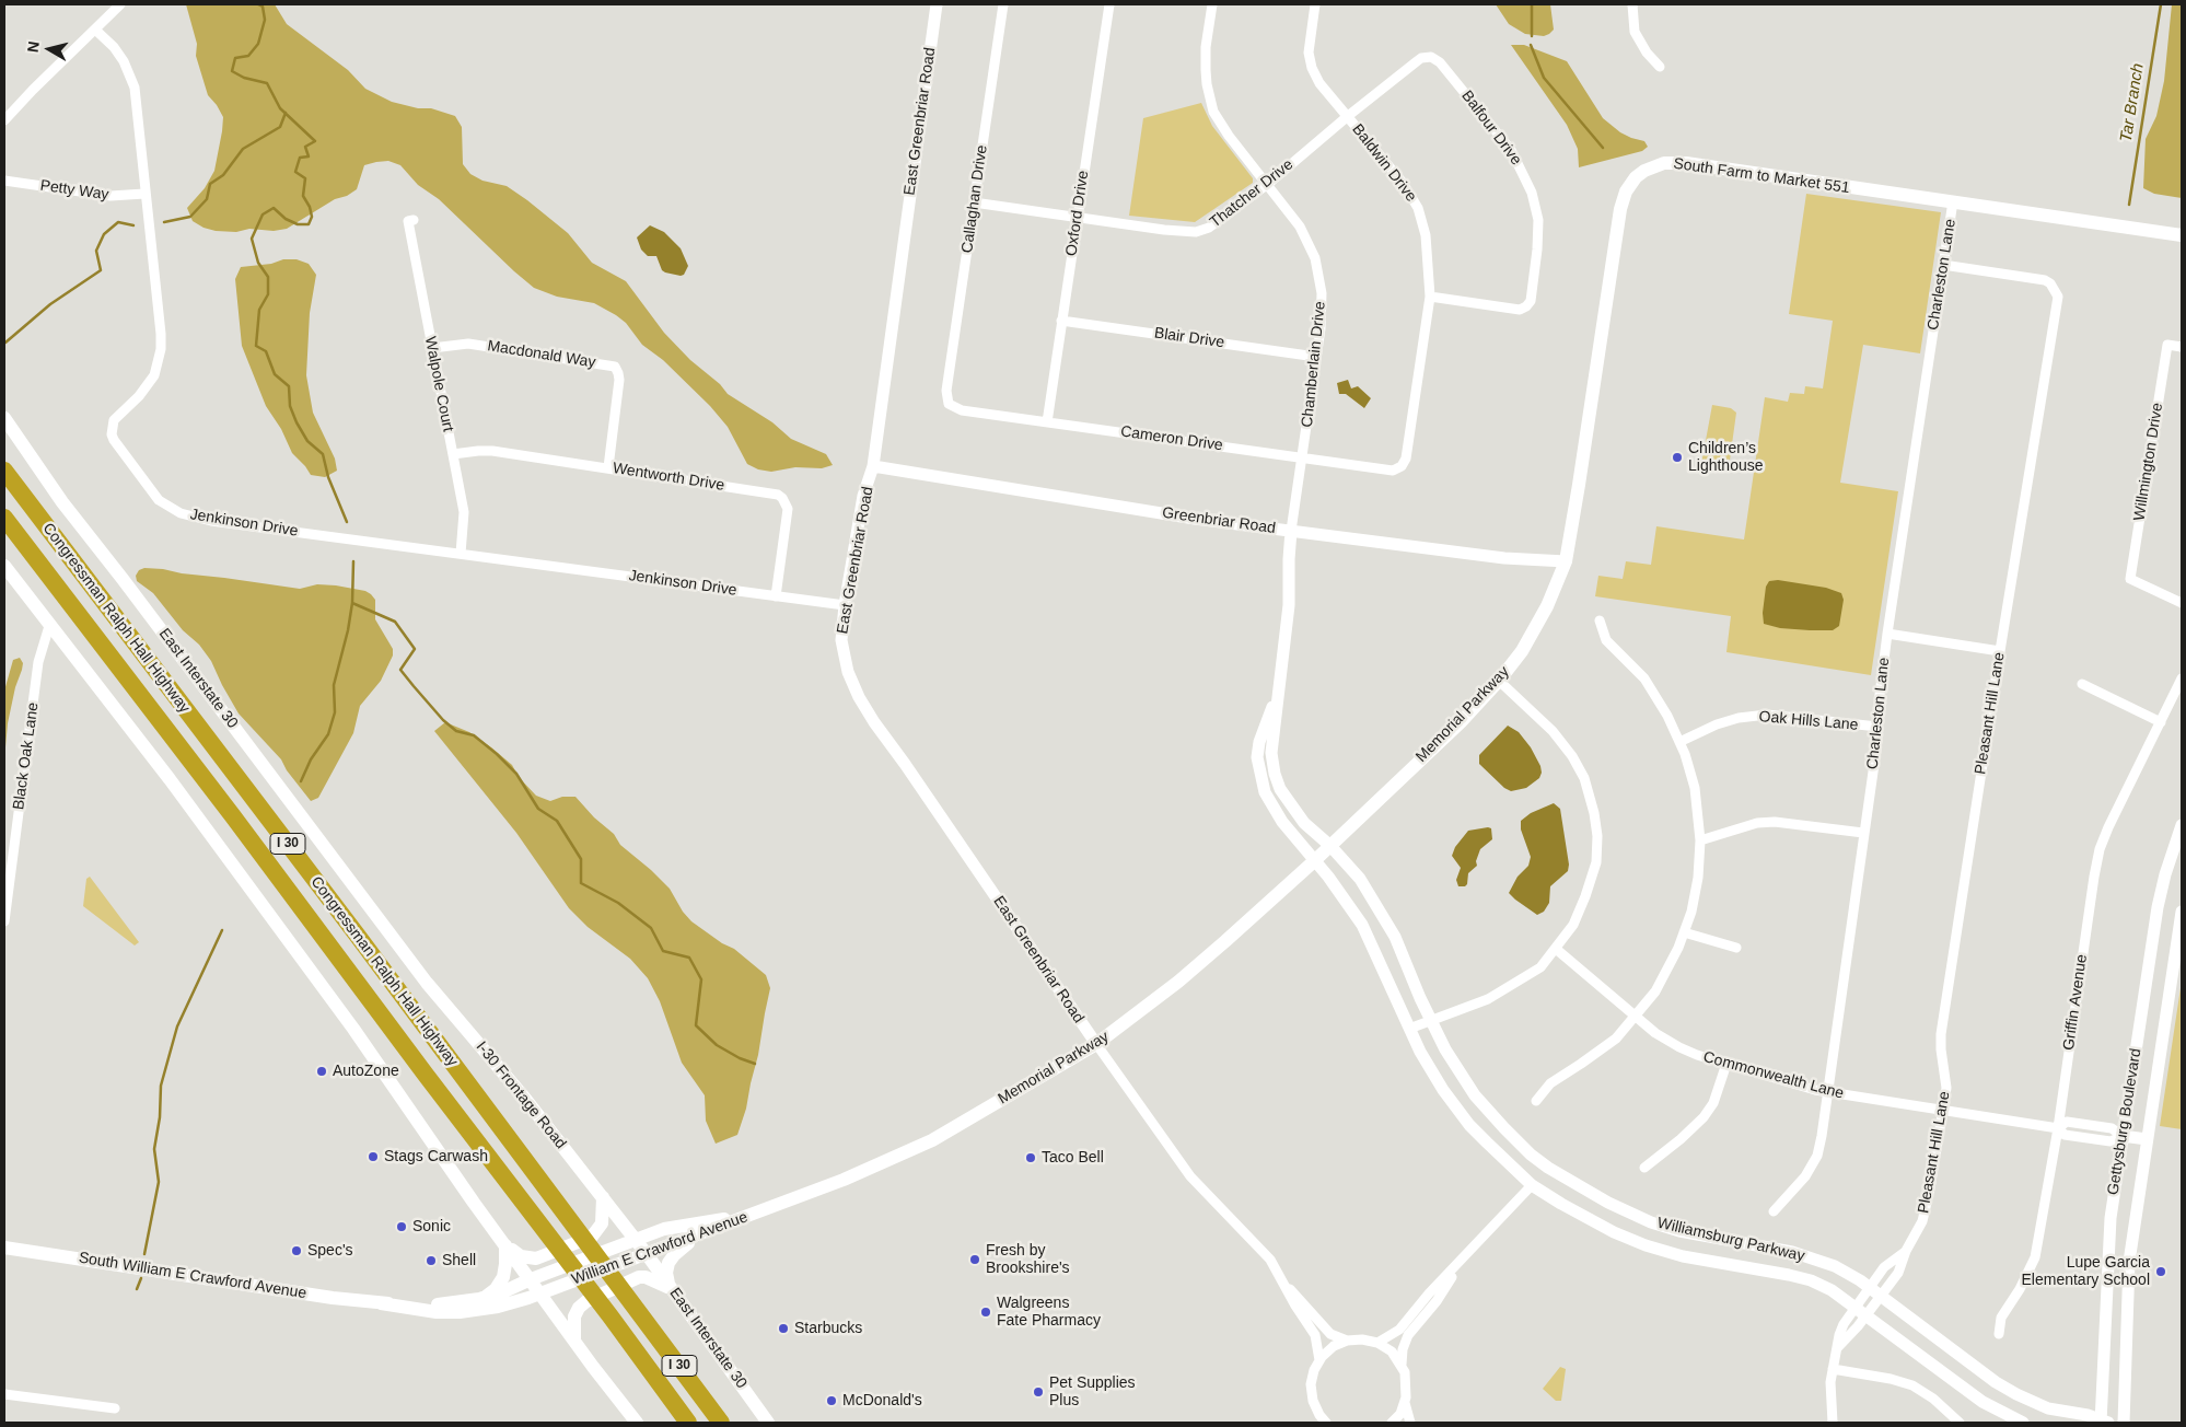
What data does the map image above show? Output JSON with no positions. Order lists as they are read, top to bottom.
{
  "streets": {
    "highway": ["Congressman Ralph Hall Highway", "I 30"],
    "main road": [
      "South Farm to Market 551",
      "East Interstate 30",
      "Memorial Parkway",
      "I-30 Frontage Road",
      "William E Crawford Avenue",
      "South William E Crawford Avenue"
    ],
    "street": [
      "East Greenbriar Road",
      "Balfour Drive",
      "Baldwin Drive",
      "Petty Way",
      "Thatcher Drive",
      "Callaghan Drive",
      "Oxford Drive",
      "Charleston Lane",
      "Blair Drive",
      "Macdonald Way",
      "Chamberlain Drive",
      "Walpole Court",
      "Cameron Drive",
      "Willmington Drive",
      "Wentworth Drive",
      "Greenbriar Road",
      "Jenkinson Drive",
      "Pleasant Hill Lane",
      "Oak Hills Lane",
      "Black Oak Lane",
      "Griffin Avenue",
      "Commonwealth Lane",
      "Gettysburg Boulevard",
      "Williamsburg Parkway"
    ]
  },
  "crossings": [
    ["East Greenbriar Road", "Greenbriar Road"],
    ["East Greenbriar Road", "Jenkinson Drive"],
    ["East Greenbriar Road", "Memorial Parkway"],
    ["Balfour Drive", "Baldwin Drive"],
    ["Balfour Drive", "Thatcher Drive"],
    ["Baldwin Drive", "Thatcher Drive"],
    ["Baldwin Drive", "Cameron Drive"],
    ["South Farm to Market 551", "Charleston Lane"],
    ["South Farm to Market 551", "Greenbriar Road"],
    ["South Farm to Market 551", "Memorial Parkway"],
    ["Petty Way", "Jenkinson Drive"],
    ["Thatcher Drive", "Callaghan Drive"],
    ["Thatcher Drive", "Oxford Drive"],
    ["Thatcher Drive", "Chamberlain Drive"],
    ["Callaghan Drive", "Cameron Drive"],
    ["Oxford Drive", "Blair Drive"],
    ["Oxford Drive", "Cameron Drive"],
    ["Charleston Lane", "Pleasant Hill Lane"],
    ["Charleston Lane", "Oak Hills Lane"],
    ["Charleston Lane", "Commonwealth Lane"],
    ["Blair Drive", "Chamberlain Drive"],
    ["Macdonald Way", "Walpole Court"],
    ["Macdonald Way", "Wentworth Drive"],
    ["Chamberlain Drive", "Cameron Drive"],
    ["Chamberlain Drive", "Greenbriar Road"],
    ["Chamberlain Drive", "Memorial Parkway"],
    ["Chamberlain Drive", "Williamsburg Parkway"],
    ["Walpole Court", "Wentworth Drive"],
    ["Walpole Court", "Jenkinson Drive"],
    ["Wentworth Drive", "Jenkinson Drive"],
    ["Greenbriar Road", "Memorial Parkway"],
    ["East Interstate 30", "I-30 Frontage Road"],
    ["East Interstate 30", "William E Crawford Avenue"],
    ["Pleasant Hill Lane", "Commonwealth Lane"],
    ["Pleasant Hill Lane", "Williamsburg Parkway"],
    ["Memorial Parkway", "Williamsburg Parkway"],
    ["Memorial Parkway", "William E Crawford Avenue"],
    ["Griffin Avenue", "Commonwealth Lane"],
    ["Commonwealth Lane", "Gettysburg Boulevard"],
    ["I-30 Frontage Road", "William E Crawford Avenue"],
    ["Gettysburg Boulevard", "Williamsburg Parkway"],
    ["William E Crawford Avenue", "South William E Crawford Avenue"]
  ],
  "water": ["Tar Branch"],
  "places": [
    "Children’s Lighthouse",
    "AutoZone",
    "Stags Carwash",
    "Taco Bell",
    "Sonic",
    "Spec's",
    "Fresh by Brookshire's",
    "Shell",
    "Lupe Garcia Elementary School",
    "Walgreens Fate Pharmacy",
    "Starbucks",
    "Pet Supplies Plus",
    "McDonald's"
  ],
  "north": "left"
}
